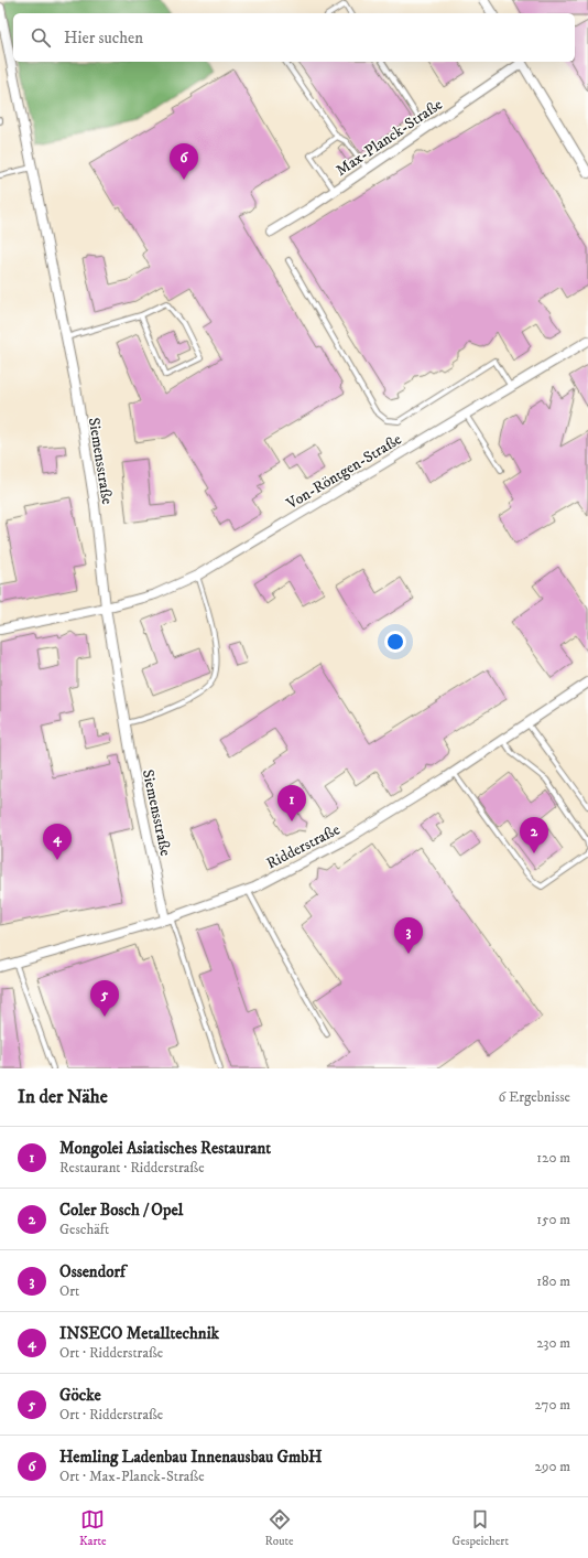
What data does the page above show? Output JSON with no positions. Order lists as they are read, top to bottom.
{
  "streets": {
    "street": [
      "Max-Planck-Straße",
      "Siemensstraße",
      "Von-Röntgen-Straße",
      "Ridderstraße"
    ]
  },
  "crossings": [
    ["Siemensstraße", "Von-Röntgen-Straße"],
    ["Siemensstraße", "Ridderstraße"]
  ],
  "page": {
    "search": "Hier suchen",
    "pins": [
      "6",
      "1",
      "2",
      "4",
      "3",
      "5"
    ],
    "heading": ["In der Nähe", "6 Ergebnisse"],
    "list": [
      {
        "mark": "1",
        "name": "Mongolei Asiatisches Restaurant",
        "note": "Restaurant · Ridderstraße",
        "value": "120 m"
      },
      {
        "mark": "2",
        "name": "Coler Bosch / Opel",
        "note": "Geschäft",
        "value": "150 m"
      },
      {
        "mark": "3",
        "name": "Ossendorf",
        "note": "Ort",
        "value": "180 m"
      },
      {
        "mark": "4",
        "name": "INSECO Metalltechnik",
        "note": "Ort · Ridderstraße",
        "value": "230 m"
      },
      {
        "mark": "5",
        "name": "Göcke",
        "note": "Ort · Ridderstraße",
        "value": "270 m"
      },
      {
        "mark": "6",
        "name": "Hemling Ladenbau Innenausbau GmbH",
        "note": "Ort · Max-Planck-Straße",
        "value": "290 m"
      }
    ],
    "nav": ["Karte", "Route", "Gespeichert"]
  }
}
